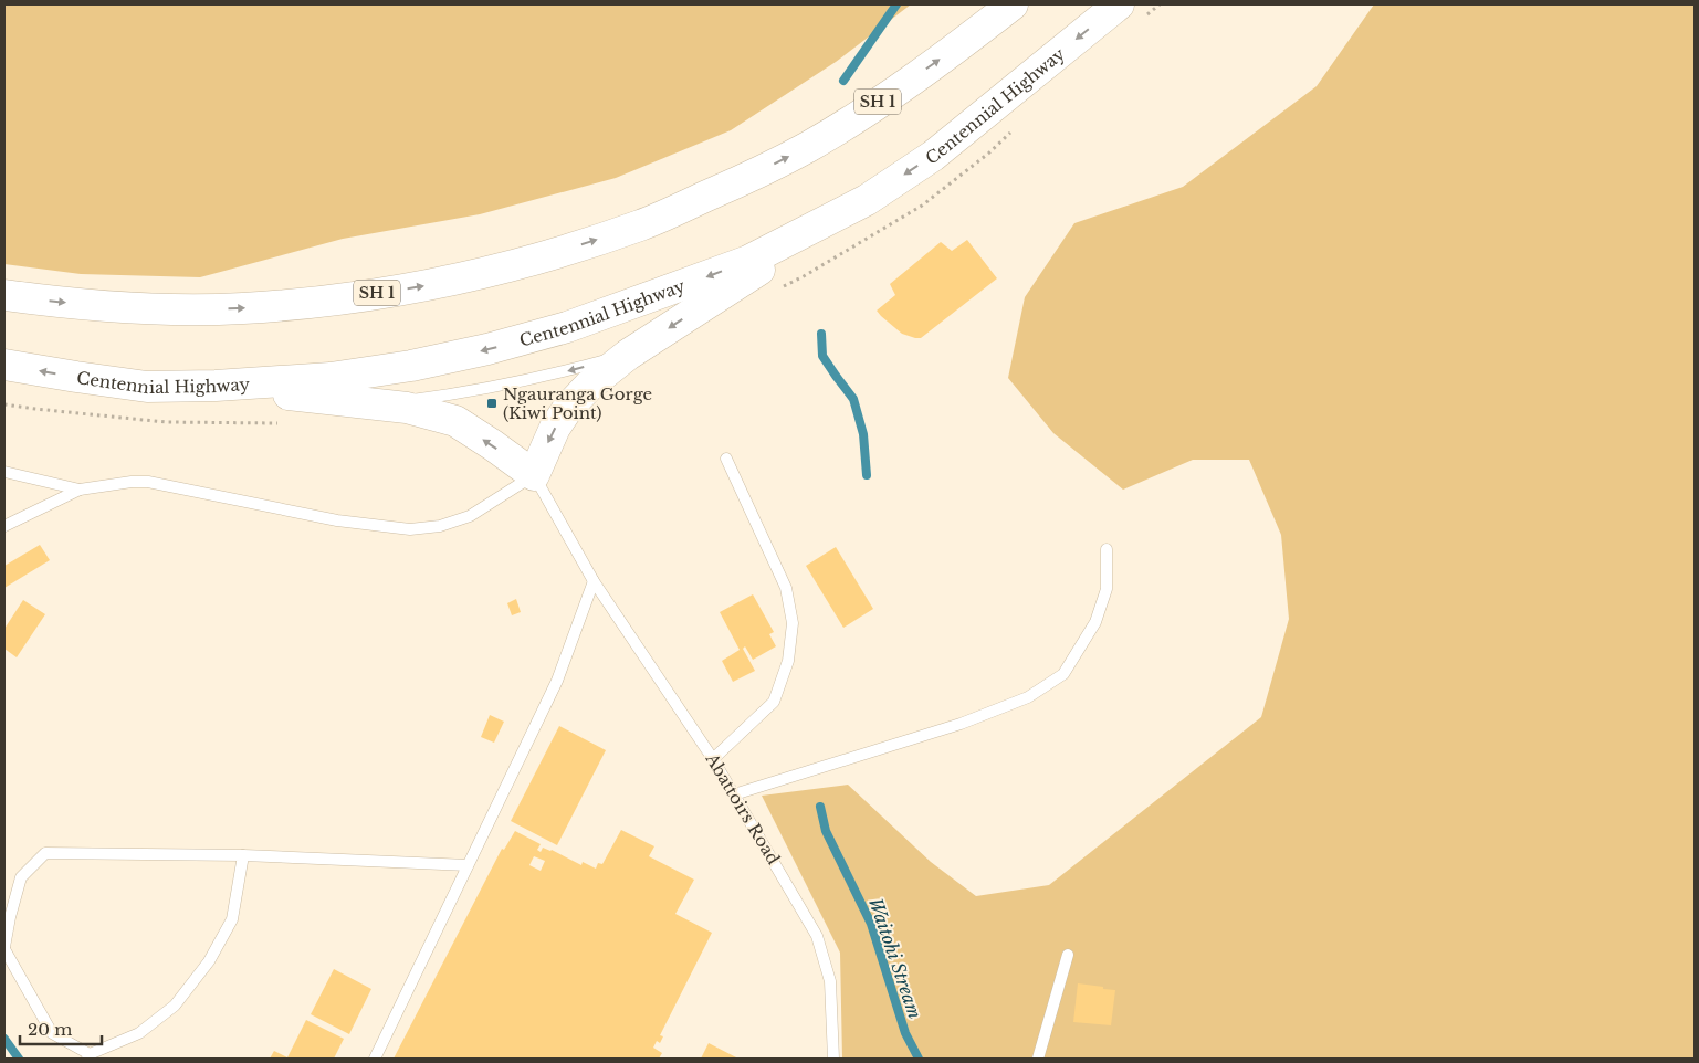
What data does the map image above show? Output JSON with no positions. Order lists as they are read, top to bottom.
{
  "streets": {
    "highway": ["SH 1", "Centennial Highway"],
    "lane": ["Abattoirs Road"]
  },
  "water": ["Waitohi Stream"],
  "places": {
    "transit": ["Ngauranga Gorge (Kiwi Point)"]
  },
  "scale_bar": "20 m"
}
